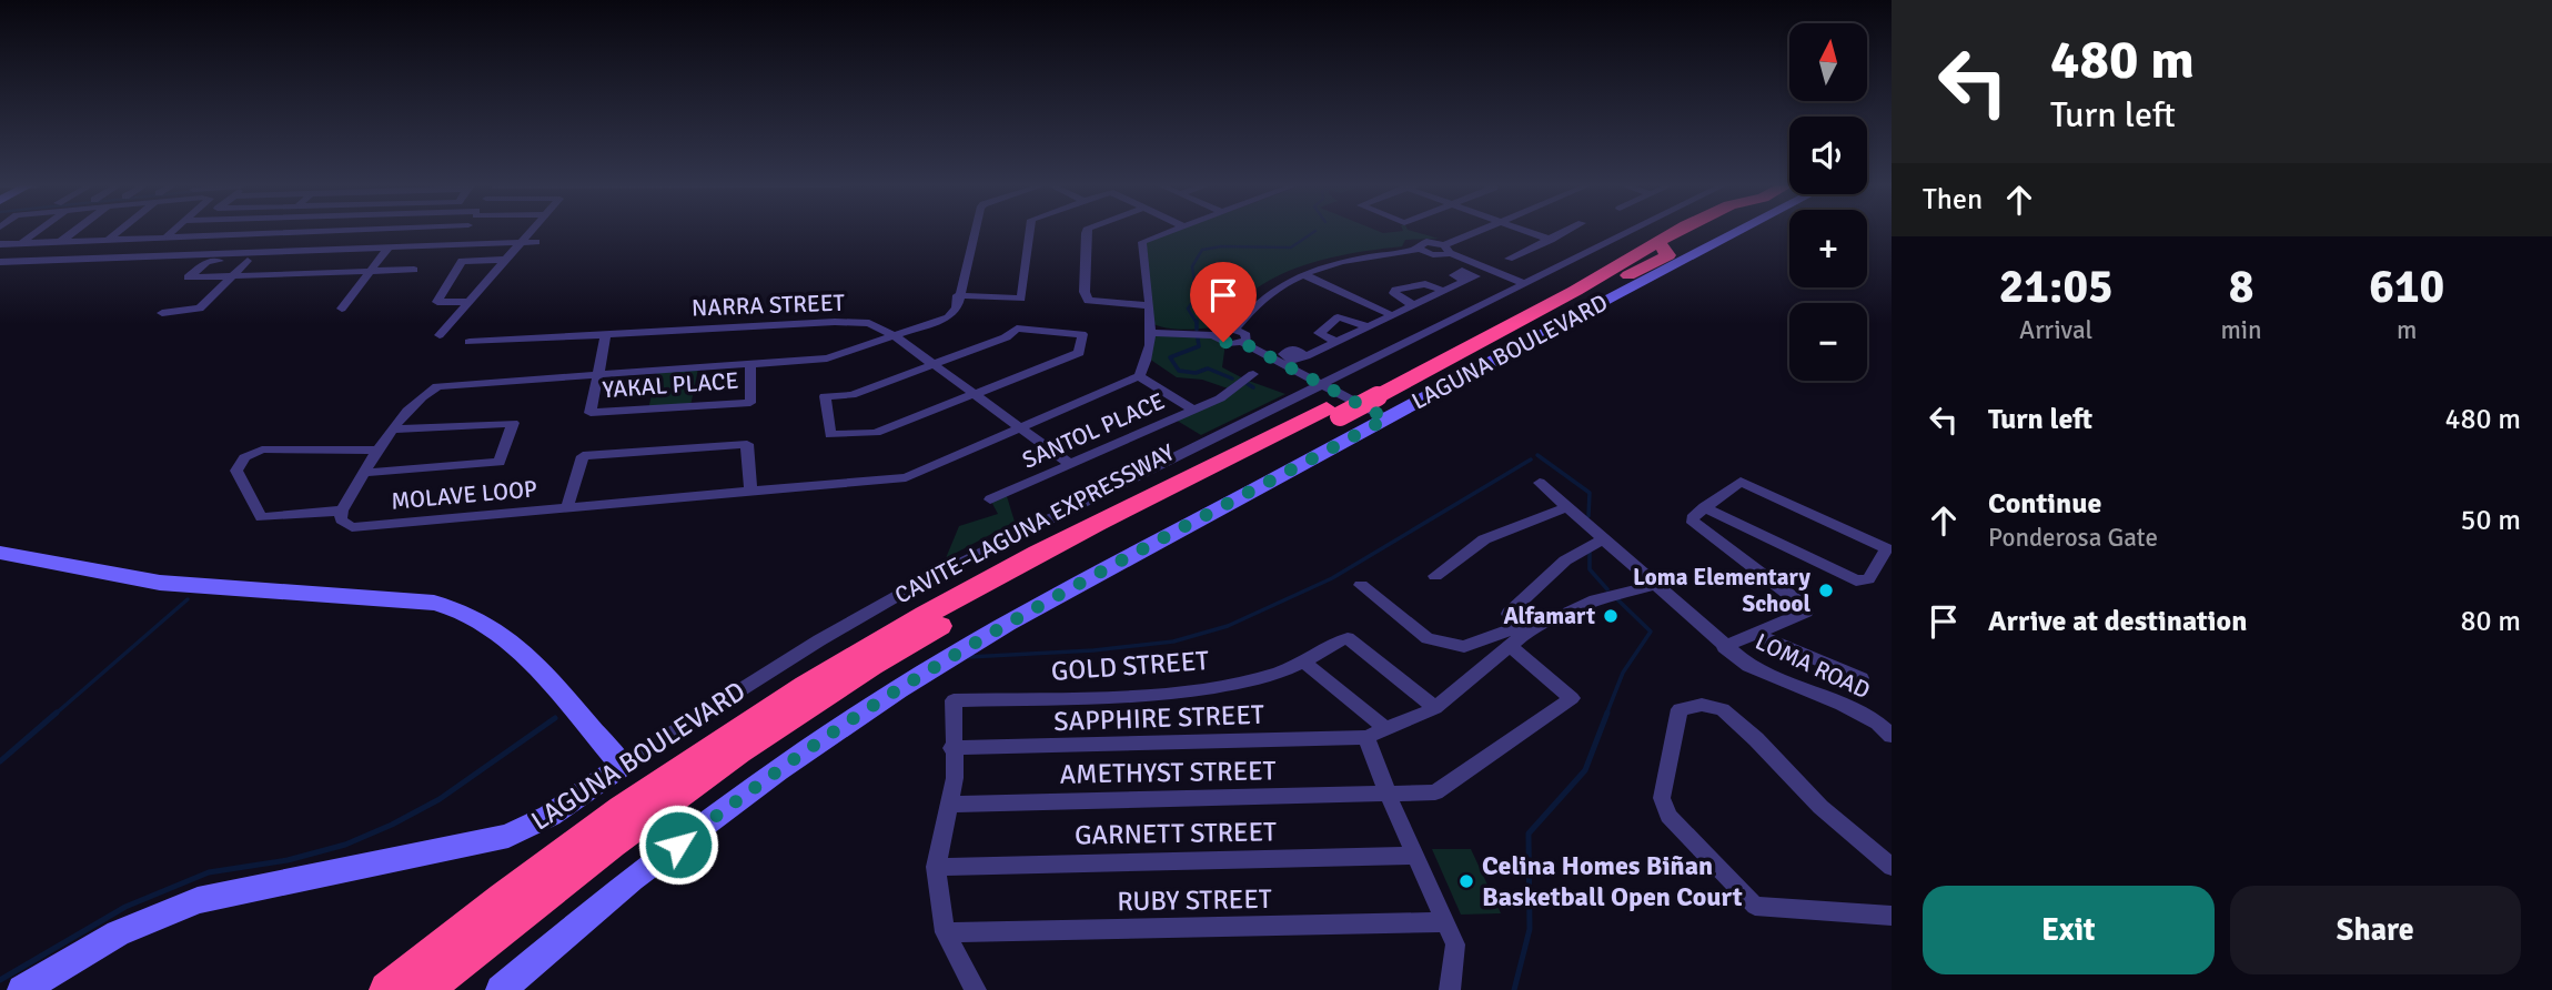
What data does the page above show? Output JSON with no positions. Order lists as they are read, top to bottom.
{
  "streets": {
    "highway": ["CAVITE–LAGUNA EXPRESSWAY"],
    "main road": ["LAGUNA BOULEVARD"],
    "street": [
      "NARRA STREET",
      "YAKAL PLACE",
      "SANTOL PLACE",
      "MOLAVE LOOP",
      "GOLD STREET",
      "LOMA ROAD",
      "SAPPHIRE STREET",
      "AMETHYST STREET",
      "GARNETT STREET",
      "RUBY STREET"
    ]
  },
  "crossings": [
    ["NARRA STREET", "YAKAL PLACE"],
    ["NARRA STREET", "SANTOL PLACE"],
    ["NARRA STREET", "MOLAVE LOOP"],
    ["LAGUNA BOULEVARD", "CAVITE–LAGUNA EXPRESSWAY"],
    ["YAKAL PLACE", "MOLAVE LOOP"]
  ],
  "places": ["Loma Elementary School", "Alfamart", "Celina Homes Biñan Basketball Open Court"],
  "north": "top",
  "page": {
    "turn": ["480 m", "Turn left"],
    "map_buttons": ["+", "−"],
    "then": "Then",
    "eta": [
      "21:05",
      "Arrival",
      "8",
      "min",
      "610",
      "m"
    ],
    "list": [
      {
        "name": "Turn left",
        "value": "480 m"
      },
      {
        "name": "Continue",
        "note": "Ponderosa Gate",
        "value": "50 m"
      },
      {
        "name": "Arrive at destination",
        "value": "80 m"
      }
    ],
    "buttons": ["Exit", "Share"]
  }
}
